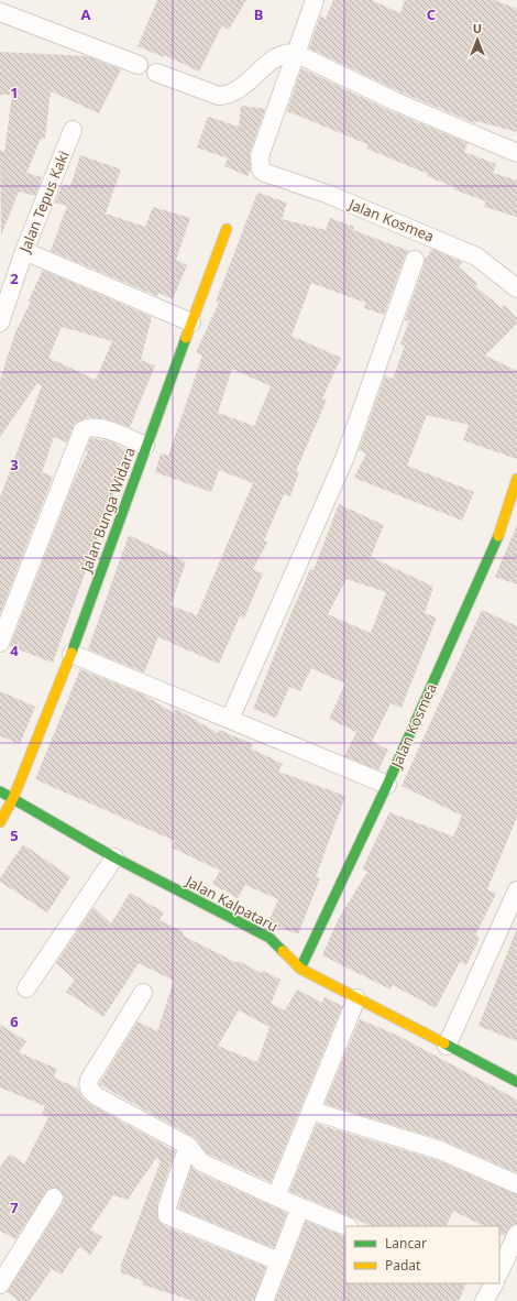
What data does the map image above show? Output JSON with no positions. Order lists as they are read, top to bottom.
{
  "streets": {
    "street": [
      "Jalan Tepus Kaki",
      "Jalan Kosmea",
      "Jalan Bunga Widara",
      "Jalan Kalpataru"
    ]
  },
  "crossings": [
    ["Jalan Kosmea", "Jalan Kalpataru"],
    ["Jalan Bunga Widara", "Jalan Kalpataru"]
  ],
  "legend": ["Lancar", "Padat"],
  "north": "top",
  "grid": {
    "columns": ["A", "B", "C"],
    "rows": [
      "1",
      "2",
      "3",
      "4",
      "5",
      "6",
      "7"
    ]
  }
}
